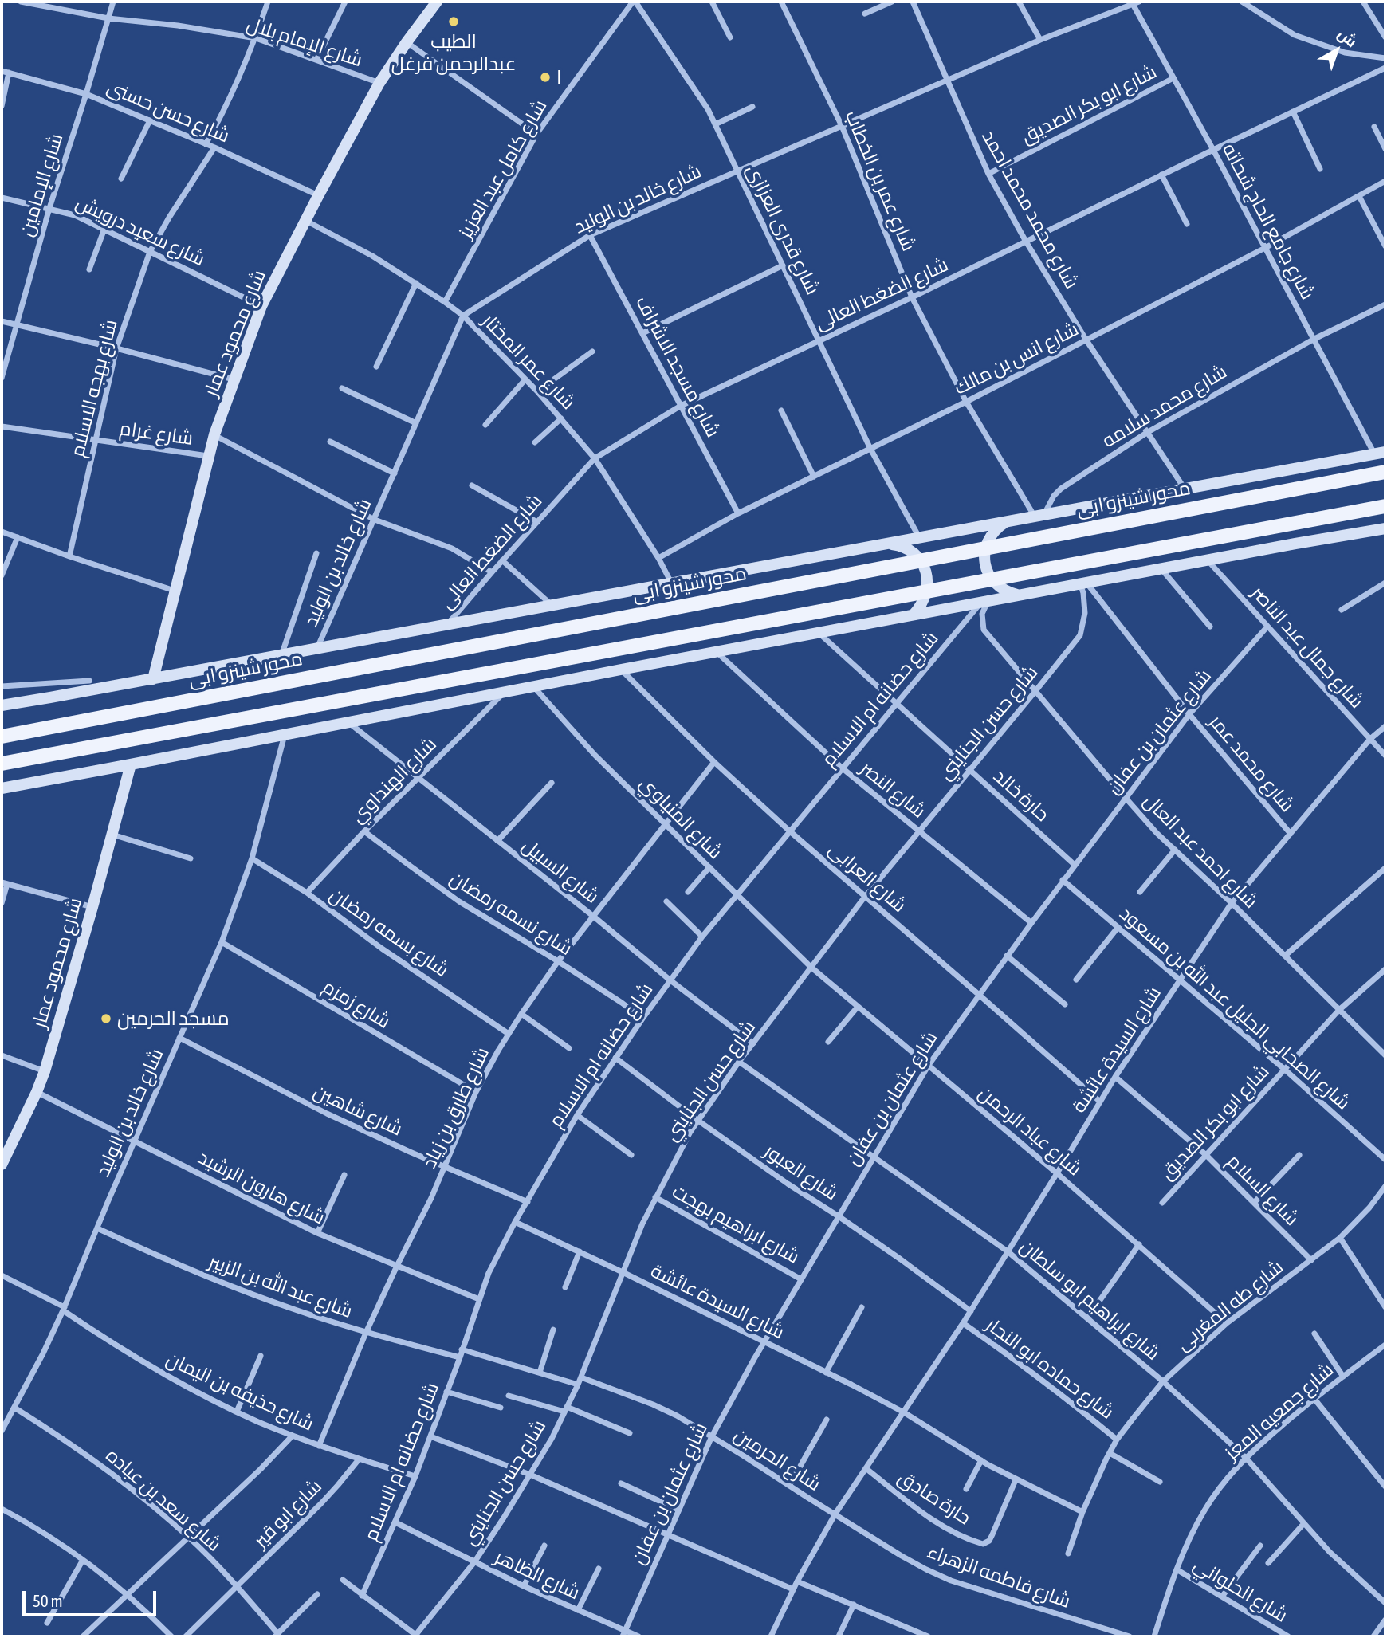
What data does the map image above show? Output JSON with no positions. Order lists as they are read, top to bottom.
{
  "streets": {
    "main road": ["محور شينزو ابى"],
    "street": [
      "شارع الإمام بلال",
      "شارع ابو بكر الصديق",
      "شارع حسن حسنى",
      "شارع كامل عبد العزيز",
      "شارع عمر بن الخطاب",
      "شارع الإمامين",
      "شارع خالد بن الوليد",
      "شارع محمد محمد احمد",
      "شارع جامع الحاج شحاته",
      "شارع قدرى العزازى",
      "شارع سعيد درويش",
      "شارع الضغط العالى",
      "شارع محمود عمار",
      "شارع انس بن مالك",
      "شارع عمر المختار",
      "شارع مسجد الاشراف",
      "شارع بهجه الاسلام",
      "شارع محمد سلامه",
      "شارع غرام",
      "شارع جمال عبد الناصر",
      "شارع حضانه ام الاسلام",
      "شارع حسن الجنايني",
      "شارع عثمان بن عفان",
      "شارع محمد عمر",
      "شارع الهنداوي",
      "شارع النصر",
      "حارة خالد",
      "شارع المنياوي",
      "شارع احمد عبد العال",
      "شارع السبيل",
      "شارع العرابى",
      "شارع نسمه رمضان",
      "شارع بسمه رمضان",
      "شارع زمزم",
      "شارع الصحابي الجليل عبد الله بن مسعود",
      "شارع السيدة عائشة",
      "شارع طارق بن زياد",
      "شارع شاهين",
      "شارع عباد الرحمن",
      "شارع العبور",
      "شارع هارون الرشيد",
      "شارع السلام",
      "شارع ابراهيم بهجت",
      "شارع عبد الله بن الزبير",
      "شارع ابراهيم ابو سلطان",
      "شارع طه المغربى",
      "شارع حماده ابو النجار",
      "شارع حذيفه بن اليمان",
      "شارع جمعيه المعز",
      "شارع الحرمين",
      "حارة صادق",
      "شارع سعد بن عباده",
      "شارع ابو قير",
      "شارع الظاهر",
      "شارع فاطمه الزهراء",
      "شارع الحلواني"
    ]
  },
  "crossings": [
    ["شارع الإمام بلال", "شارع الإمامين"],
    ["شارع الإمام بلال", "شارع محمود عمار"],
    ["شارع ابو بكر الصديق", "شارع محمد محمد احمد"],
    ["شارع ابو بكر الصديق", "شارع جامع الحاج شحاته"],
    ["شارع ابو بكر الصديق", "شارع احمد عبد العال"],
    ["شارع ابو بكر الصديق", "شارع الصحابي الجليل عبد الله بن مسعود"],
    ["شارع ابو بكر الصديق", "شارع السلام"],
    ["شارع حسن حسنى", "شارع الإمامين"],
    ["شارع حسن حسنى", "شارع محمود عمار"],
    ["شارع حسن حسنى", "شارع بهجه الاسلام"],
    ["شارع كامل عبد العزيز", "شارع قدرى العزازى"],
    ["شارع كامل عبد العزيز", "شارع عمر المختار"],
    ["شارع عمر بن الخطاب", "شارع خالد بن الوليد"],
    ["شارع عمر بن الخطاب", "شارع الضغط العالى"],
    ["شارع عمر بن الخطاب", "شارع انس بن مالك"],
    ["شارع عمر بن الخطاب", "شارع محمد سلامه"],
    ["شارع الإمامين", "شارع سعيد درويش"],
    ["شارع خالد بن الوليد", "شارع محمد محمد احمد"],
    ["شارع خالد بن الوليد", "شارع جامع الحاج شحاته"],
    ["شارع خالد بن الوليد", "شارع قدرى العزازى"],
    ["شارع خالد بن الوليد", "شارع عمر المختار"],
    ["شارع خالد بن الوليد", "شارع مسجد الاشراف"],
    ["شارع خالد بن الوليد", "شارع بسمه رمضان"],
    ["شارع خالد بن الوليد", "شارع زمزم"],
    ["شارع خالد بن الوليد", "شارع شاهين"],
    ["شارع خالد بن الوليد", "شارع هارون الرشيد"],
    ["شارع خالد بن الوليد", "شارع عبد الله بن الزبير"],
    ["شارع خالد بن الوليد", "شارع حذيفه بن اليمان"],
    ["شارع خالد بن الوليد", "شارع سعد بن عباده"],
    ["شارع محمد محمد احمد", "شارع الضغط العالى"],
    ["شارع محمد محمد احمد", "شارع انس بن مالك"],
    ["شارع محمد محمد احمد", "شارع محمد سلامه"],
    ["شارع جامع الحاج شحاته", "شارع الضغط العالى"],
    ["شارع جامع الحاج شحاته", "شارع انس بن مالك"],
    ["شارع جامع الحاج شحاته", "شارع محمد سلامه"],
    ["شارع قدرى العزازى", "شارع الضغط العالى"],
    ["شارع قدرى العزازى", "شارع انس بن مالك"],
    ["شارع سعيد درويش", "شارع محمود عمار"],
    ["شارع سعيد درويش", "شارع بهجه الاسلام"],
    ["شارع الضغط العالى", "شارع عمر المختار"],
    ["شارع الضغط العالى", "شارع مسجد الاشراف"],
    ["شارع محمود عمار", "شارع عمر المختار"],
    ["شارع محمود عمار", "شارع غرام"],
    ["شارع محمود عمار", "شارع هارون الرشيد"],
    ["شارع انس بن مالك", "شارع عمر المختار"],
    ["شارع انس بن مالك", "شارع مسجد الاشراف"],
    ["شارع بهجه الاسلام", "شارع غرام"],
    ["شارع جمال عبد الناصر", "شارع عثمان بن عفان"],
    ["شارع جمال عبد الناصر", "شارع السيدة عائشة"],
    ["شارع حضانه ام الاسلام", "شارع النصر"],
    ["شارع حضانه ام الاسلام", "حارة خالد"],
    ["شارع حضانه ام الاسلام", "شارع المنياوي"],
    ["شارع حضانه ام الاسلام", "شارع احمد عبد العال"],
    ["شارع حضانه ام الاسلام", "شارع السبيل"],
    ["شارع حضانه ام الاسلام", "شارع العرابى"],
    ["شارع حضانه ام الاسلام", "شارع نسمه رمضان"],
    ["شارع حضانه ام الاسلام", "شارع السيدة عائشة"],
    ["شارع حضانه ام الاسلام", "شارع شاهين"],
    ["شارع حضانه ام الاسلام", "شارع العبور"],
    ["شارع حضانه ام الاسلام", "شارع هارون الرشيد"],
    ["شارع حضانه ام الاسلام", "شارع عبد الله بن الزبير"],
    ["شارع حضانه ام الاسلام", "شارع حذيفه بن اليمان"],
    ["شارع حضانه ام الاسلام", "شارع الظاهر"],
    ["شارع حسن الجنايني", "شارع محمد عمر"],
    ["شارع حسن الجنايني", "شارع النصر"],
    ["شارع حسن الجنايني", "حارة خالد"],
    ["شارع حسن الجنايني", "شارع المنياوي"],
    ["شارع حسن الجنايني", "شارع احمد عبد العال"],
    ["شارع حسن الجنايني", "شارع السبيل"],
    ["شارع حسن الجنايني", "شارع العرابى"],
    ["شارع حسن الجنايني", "شارع السيدة عائشة"],
    ["شارع حسن الجنايني", "شارع عباد الرحمن"],
    ["شارع حسن الجنايني", "شارع العبور"],
    ["شارع حسن الجنايني", "شارع ابراهيم بهجت"],
    ["شارع حسن الجنايني", "شارع ابراهيم ابو سلطان"],
    ["شارع حسن الجنايني", "شارع الحرمين"],
    ["شارع حسن الجنايني", "شارع الظاهر"],
    ["شارع عثمان بن عفان", "شارع محمد عمر"],
    ["شارع عثمان بن عفان", "شارع النصر"],
    ["شارع عثمان بن عفان", "حارة خالد"],
    ["شارع عثمان بن عفان", "شارع احمد عبد العال"],
    ["شارع عثمان بن عفان", "شارع العرابى"],
    ["شارع عثمان بن عفان", "شارع الصحابي الجليل عبد الله بن مسعود"],
    ["شارع عثمان بن عفان", "شارع السيدة عائشة"],
    ["شارع عثمان بن عفان", "شارع عباد الرحمن"],
    ["شارع عثمان بن عفان", "شارع العبور"],
    ["شارع عثمان بن عفان", "شارع ابراهيم بهجت"],
    ["شارع عثمان بن عفان", "شارع ابراهيم ابو سلطان"],
    ["شارع عثمان بن عفان", "شارع الحرمين"],
    ["شارع عثمان بن عفان", "شارع الظاهر"],
    ["شارع محمد عمر", "شارع السيدة عائشة"],
    ["شارع الهنداوي", "شارع السبيل"],
    ["شارع الهنداوي", "شارع نسمه رمضان"],
    ["شارع الهنداوي", "شارع بسمه رمضان"],
    ["شارع المنياوي", "شارع طارق بن زياد"],
    ["شارع المنياوي", "شارع عباد الرحمن"],
    ["شارع احمد عبد العال", "شارع السيدة عائشة"],
    ["شارع السبيل", "شارع طارق بن زياد"],
    ["شارع العرابى", "شارع السيدة عائشة"],
    ["شارع العرابى", "شارع طارق بن زياد"],
    ["شارع نسمه رمضان", "شارع طارق بن زياد"],
    ["شارع بسمه رمضان", "شارع طارق بن زياد"],
    ["شارع زمزم", "شارع طارق بن زياد"],
    ["شارع الصحابي الجليل عبد الله بن مسعود", "شارع السيدة عائشة"],
    ["شارع السيدة عائشة", "شارع عباد الرحمن"],
    ["شارع السيدة عائشة", "شارع العبور"],
    ["شارع السيدة عائشة", "شارع السلام"],
    ["شارع السيدة عائشة", "شارع ابراهيم ابو سلطان"],
    ["شارع السيدة عائشة", "شارع طه المغربى"],
    ["شارع السيدة عائشة", "شارع حماده ابو النجار"],
    ["شارع السيدة عائشة", "شارع الحرمين"],
    ["شارع السيدة عائشة", "حارة صادق"],
    ["شارع السيدة عائشة", "شارع فاطمه الزهراء"],
    ["شارع طارق بن زياد", "شارع شاهين"],
    ["شارع طارق بن زياد", "شارع هارون الرشيد"],
    ["شارع طارق بن زياد", "شارع عبد الله بن الزبير"],
    ["شارع طارق بن زياد", "شارع حذيفه بن اليمان"],
    ["شارع عباد الرحمن", "شارع طه المغربى"],
    ["شارع السلام", "شارع طه المغربى"],
    ["شارع ابراهيم ابو سلطان", "شارع طه المغربى"],
    ["شارع ابراهيم ابو سلطان", "شارع جمعيه المعز"],
    ["شارع طه المغربى", "شارع حماده ابو النجار"],
    ["شارع حذيفه بن اليمان", "شارع ابو قير"],
    ["شارع جمعيه المعز", "شارع الحلواني"],
    ["شارع الحرمين", "شارع فاطمه الزهراء"],
    ["شارع سعد بن عباده", "شارع ابو قير"]
  ],
  "places": ["الطيب عبدالرحمن فرغل", "ا", "مسجد الحرمين"],
  "scale_bar": "50 m",
  "north": "top right"
}
